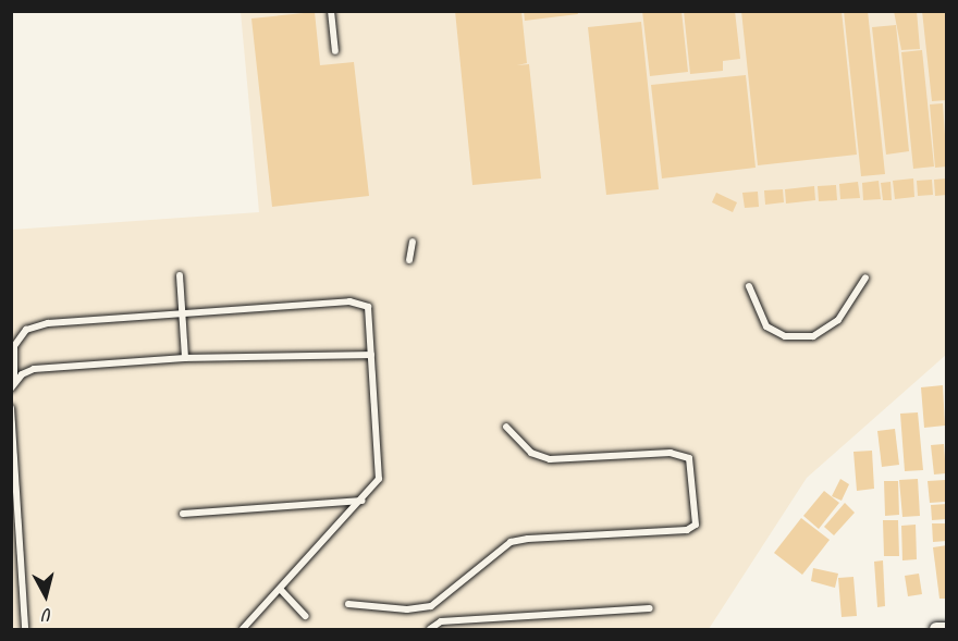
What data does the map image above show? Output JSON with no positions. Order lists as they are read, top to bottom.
{
  "north": "bottom"
}
